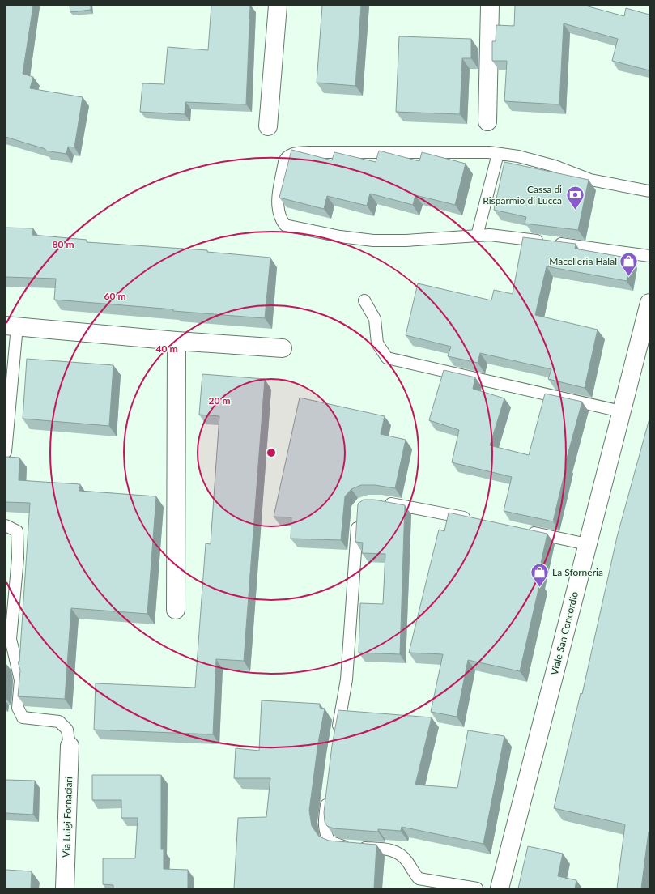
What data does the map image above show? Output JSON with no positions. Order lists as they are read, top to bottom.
{
  "streets": {
    "street": ["Viale San Concordio", "Via Luigi Fornaciari"]
  },
  "places": {
    "bank": ["Cassa di Risparmio di Lucca"],
    "shop": ["Macelleria Halal", "La Sforneria"]
  },
  "rings": [
    "80 m",
    "60 m",
    "40 m",
    "20 m"
  ]
}
